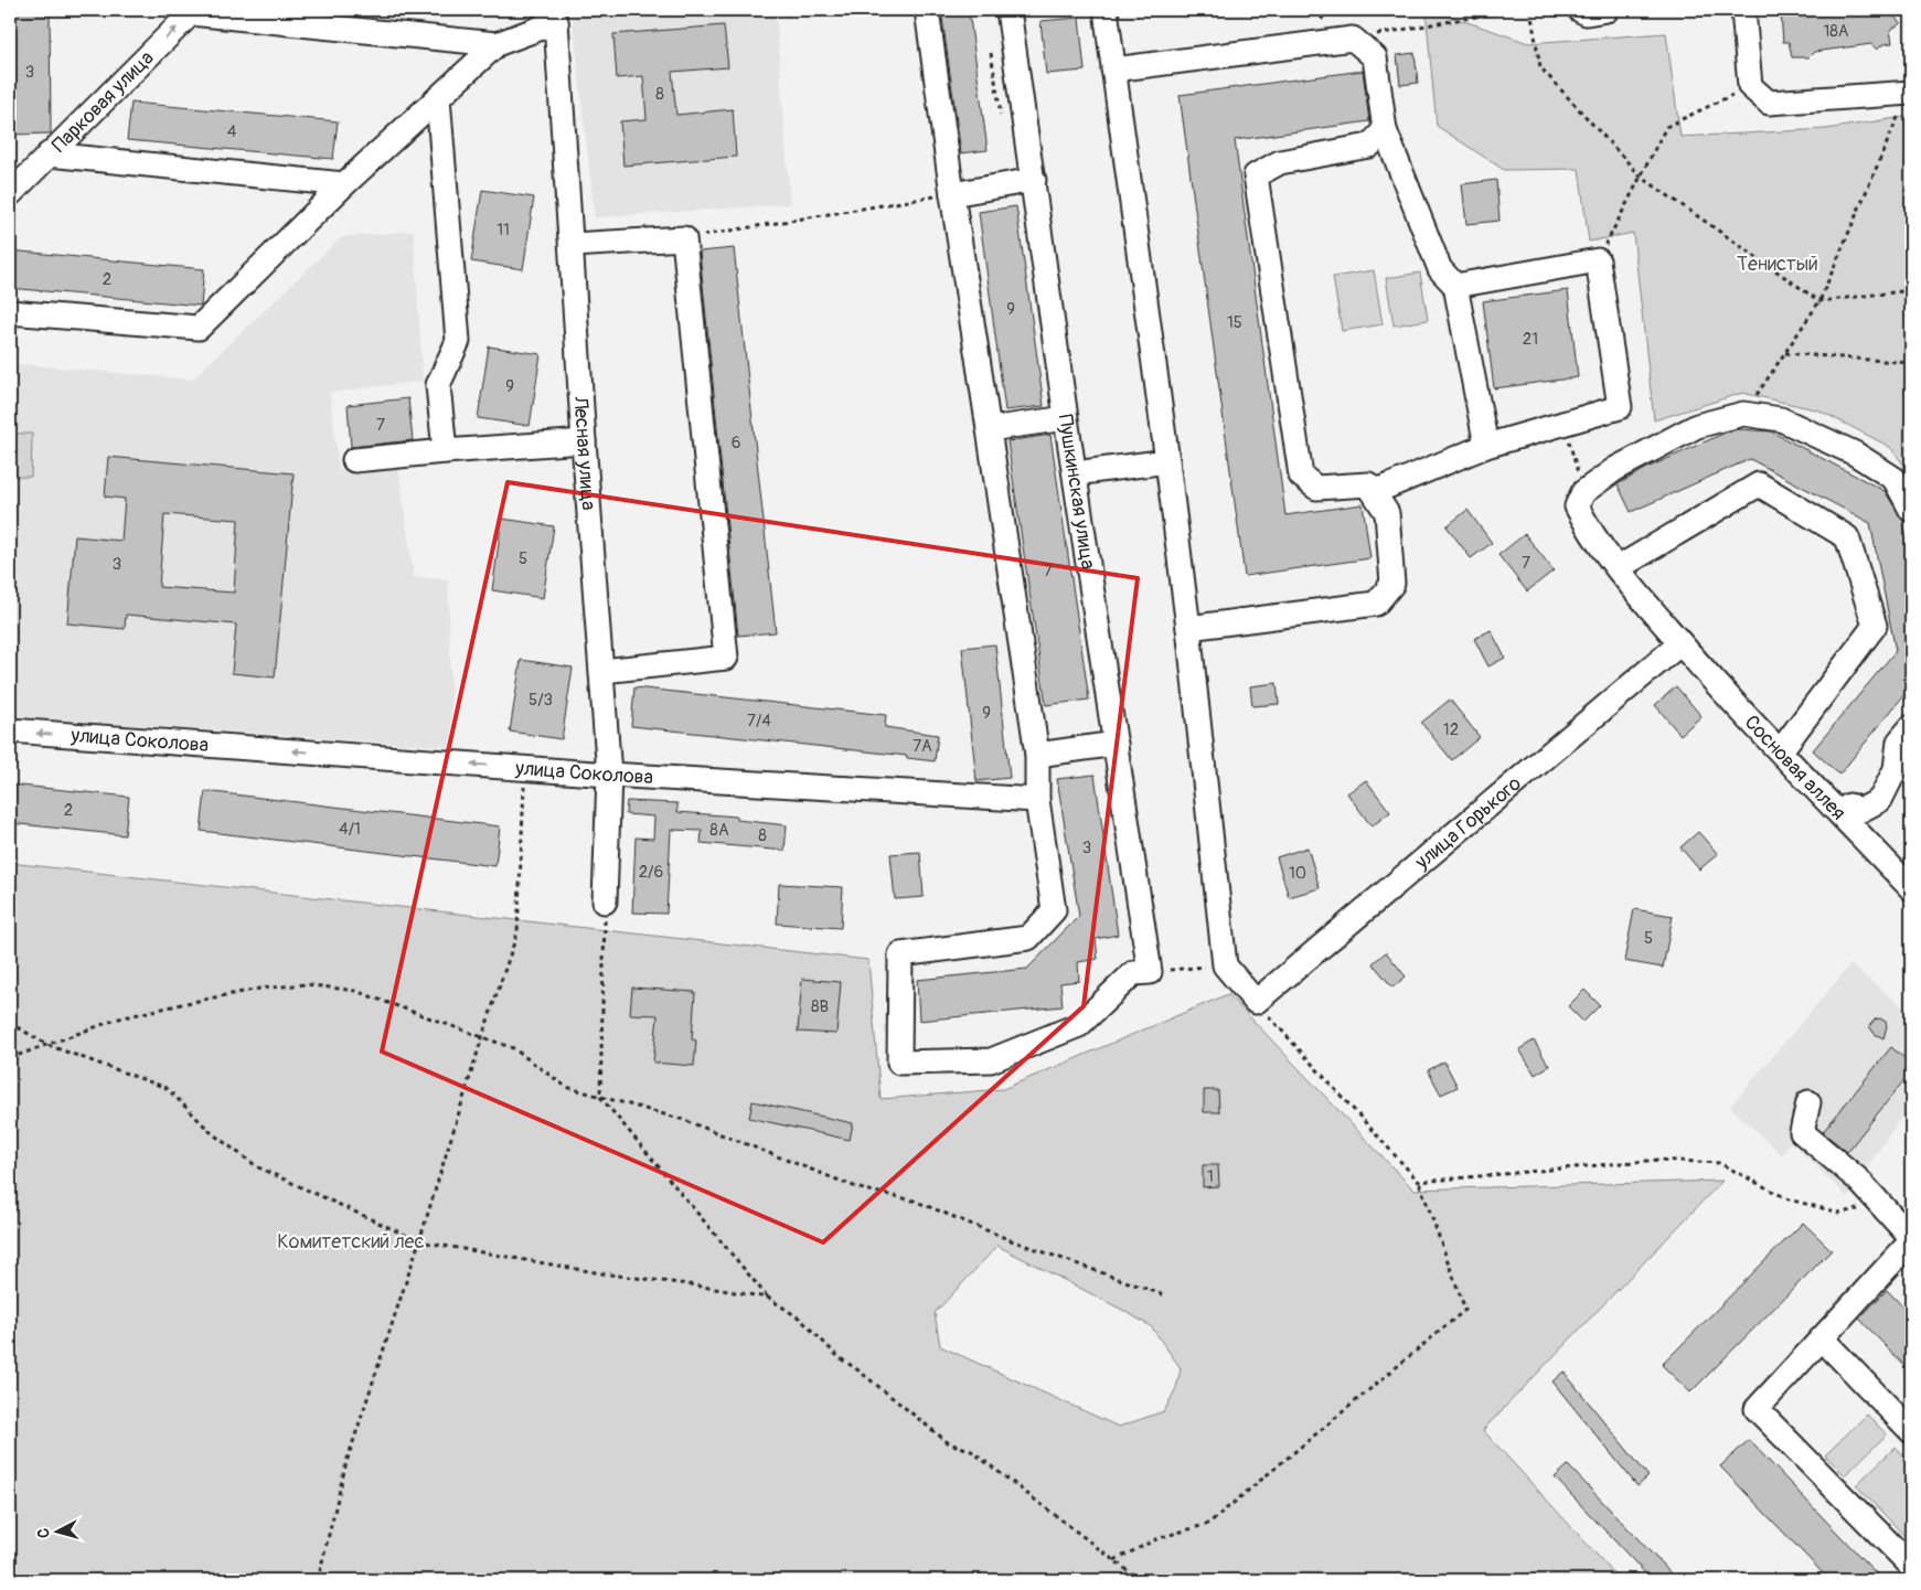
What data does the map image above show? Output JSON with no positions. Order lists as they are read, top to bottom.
{
  "streets": {
    "street": [
      "Парковая улица",
      "Лесная улица",
      "Пушкинская улица",
      "улица Соколова",
      "Сосновая аллея",
      "улица Горького"
    ]
  },
  "crossings": [
    ["Лесная улица", "улица Соколова"],
    ["Сосновая аллея", "улица Горького"]
  ],
  "one_way": ["Парковая улица", "улица Соколова"],
  "parks": ["Тенистый", "Комитетский лес"],
  "house_numbers": [
    "18А",
    "3",
    "8",
    "4",
    "11",
    "2",
    "9",
    "15",
    "21",
    "9",
    "7",
    "6",
    "5",
    "7",
    "3",
    "7",
    "5/3",
    "9",
    "7/4",
    "12",
    "7А",
    "2",
    "4/1",
    "8А",
    "8",
    "3",
    "2/6",
    "10",
    "5",
    "8В",
    "1"
  ],
  "north": "left"
}
